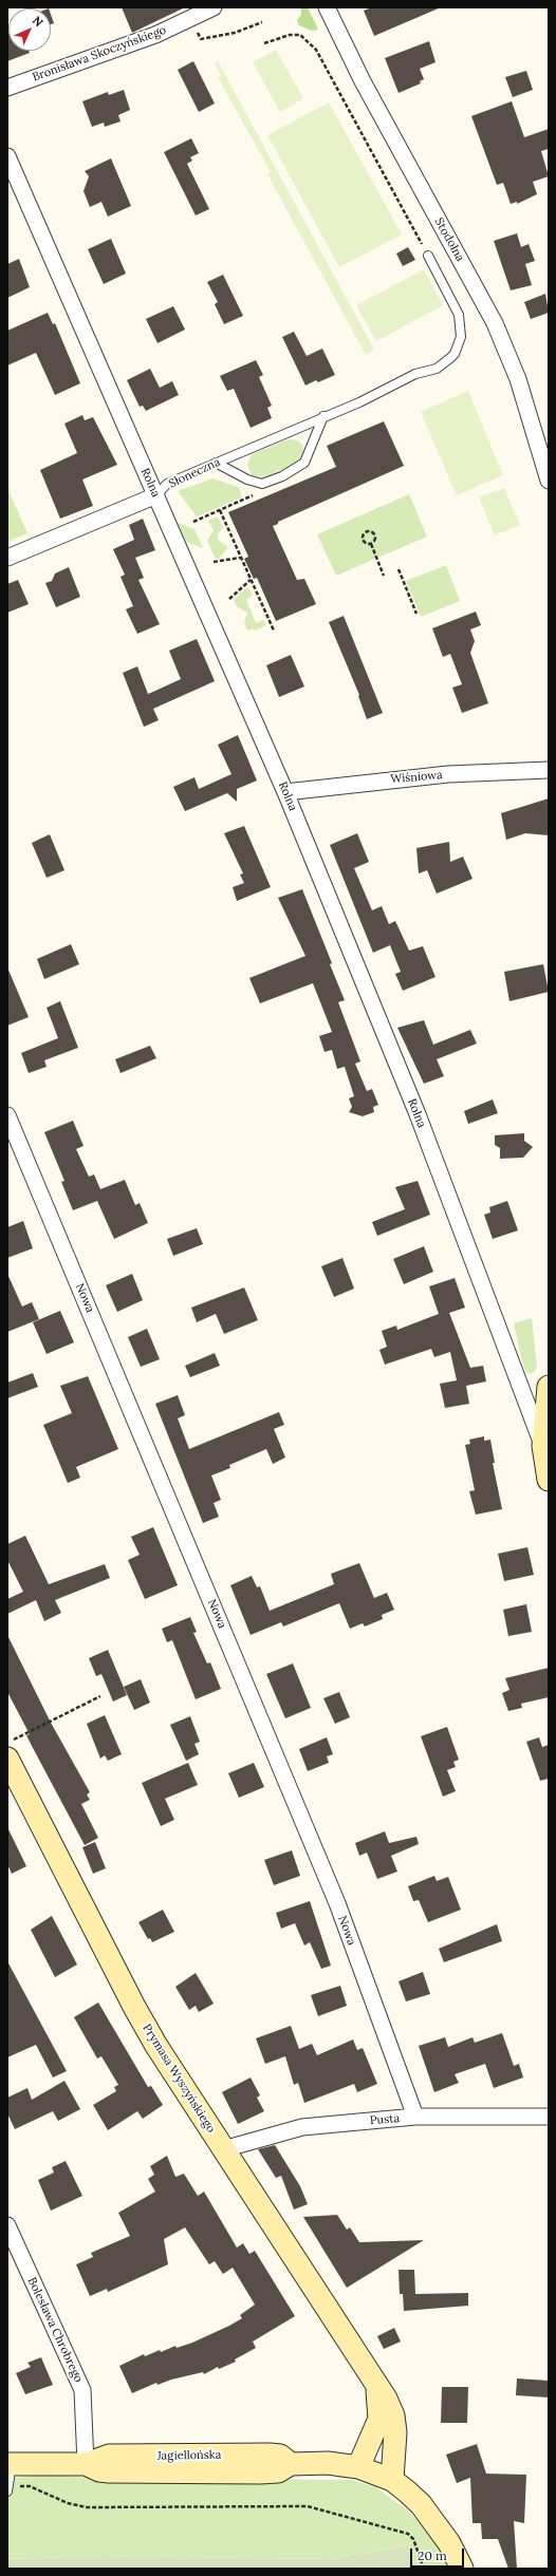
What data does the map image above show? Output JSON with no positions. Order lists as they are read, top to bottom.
{
  "streets": {
    "street": [
      "Bronisława Skoczyńskiego",
      "Stodolna",
      "Słoneczna",
      "Rolna",
      "Wiśniowa",
      "Nowa",
      "Prymasa Wyszyńskiego",
      "Pusta",
      "Bolesława Chrobrego",
      "Jagiellońska"
    ]
  },
  "crossings": [
    ["Słoneczna", "Rolna"],
    ["Rolna", "Wiśniowa"],
    ["Nowa", "Pusta"],
    ["Prymasa Wyszyńskiego", "Pusta"],
    ["Prymasa Wyszyńskiego", "Jagiellońska"],
    ["Bolesława Chrobrego", "Jagiellońska"]
  ],
  "scale_bar": "20 m",
  "north": "top right"
}
